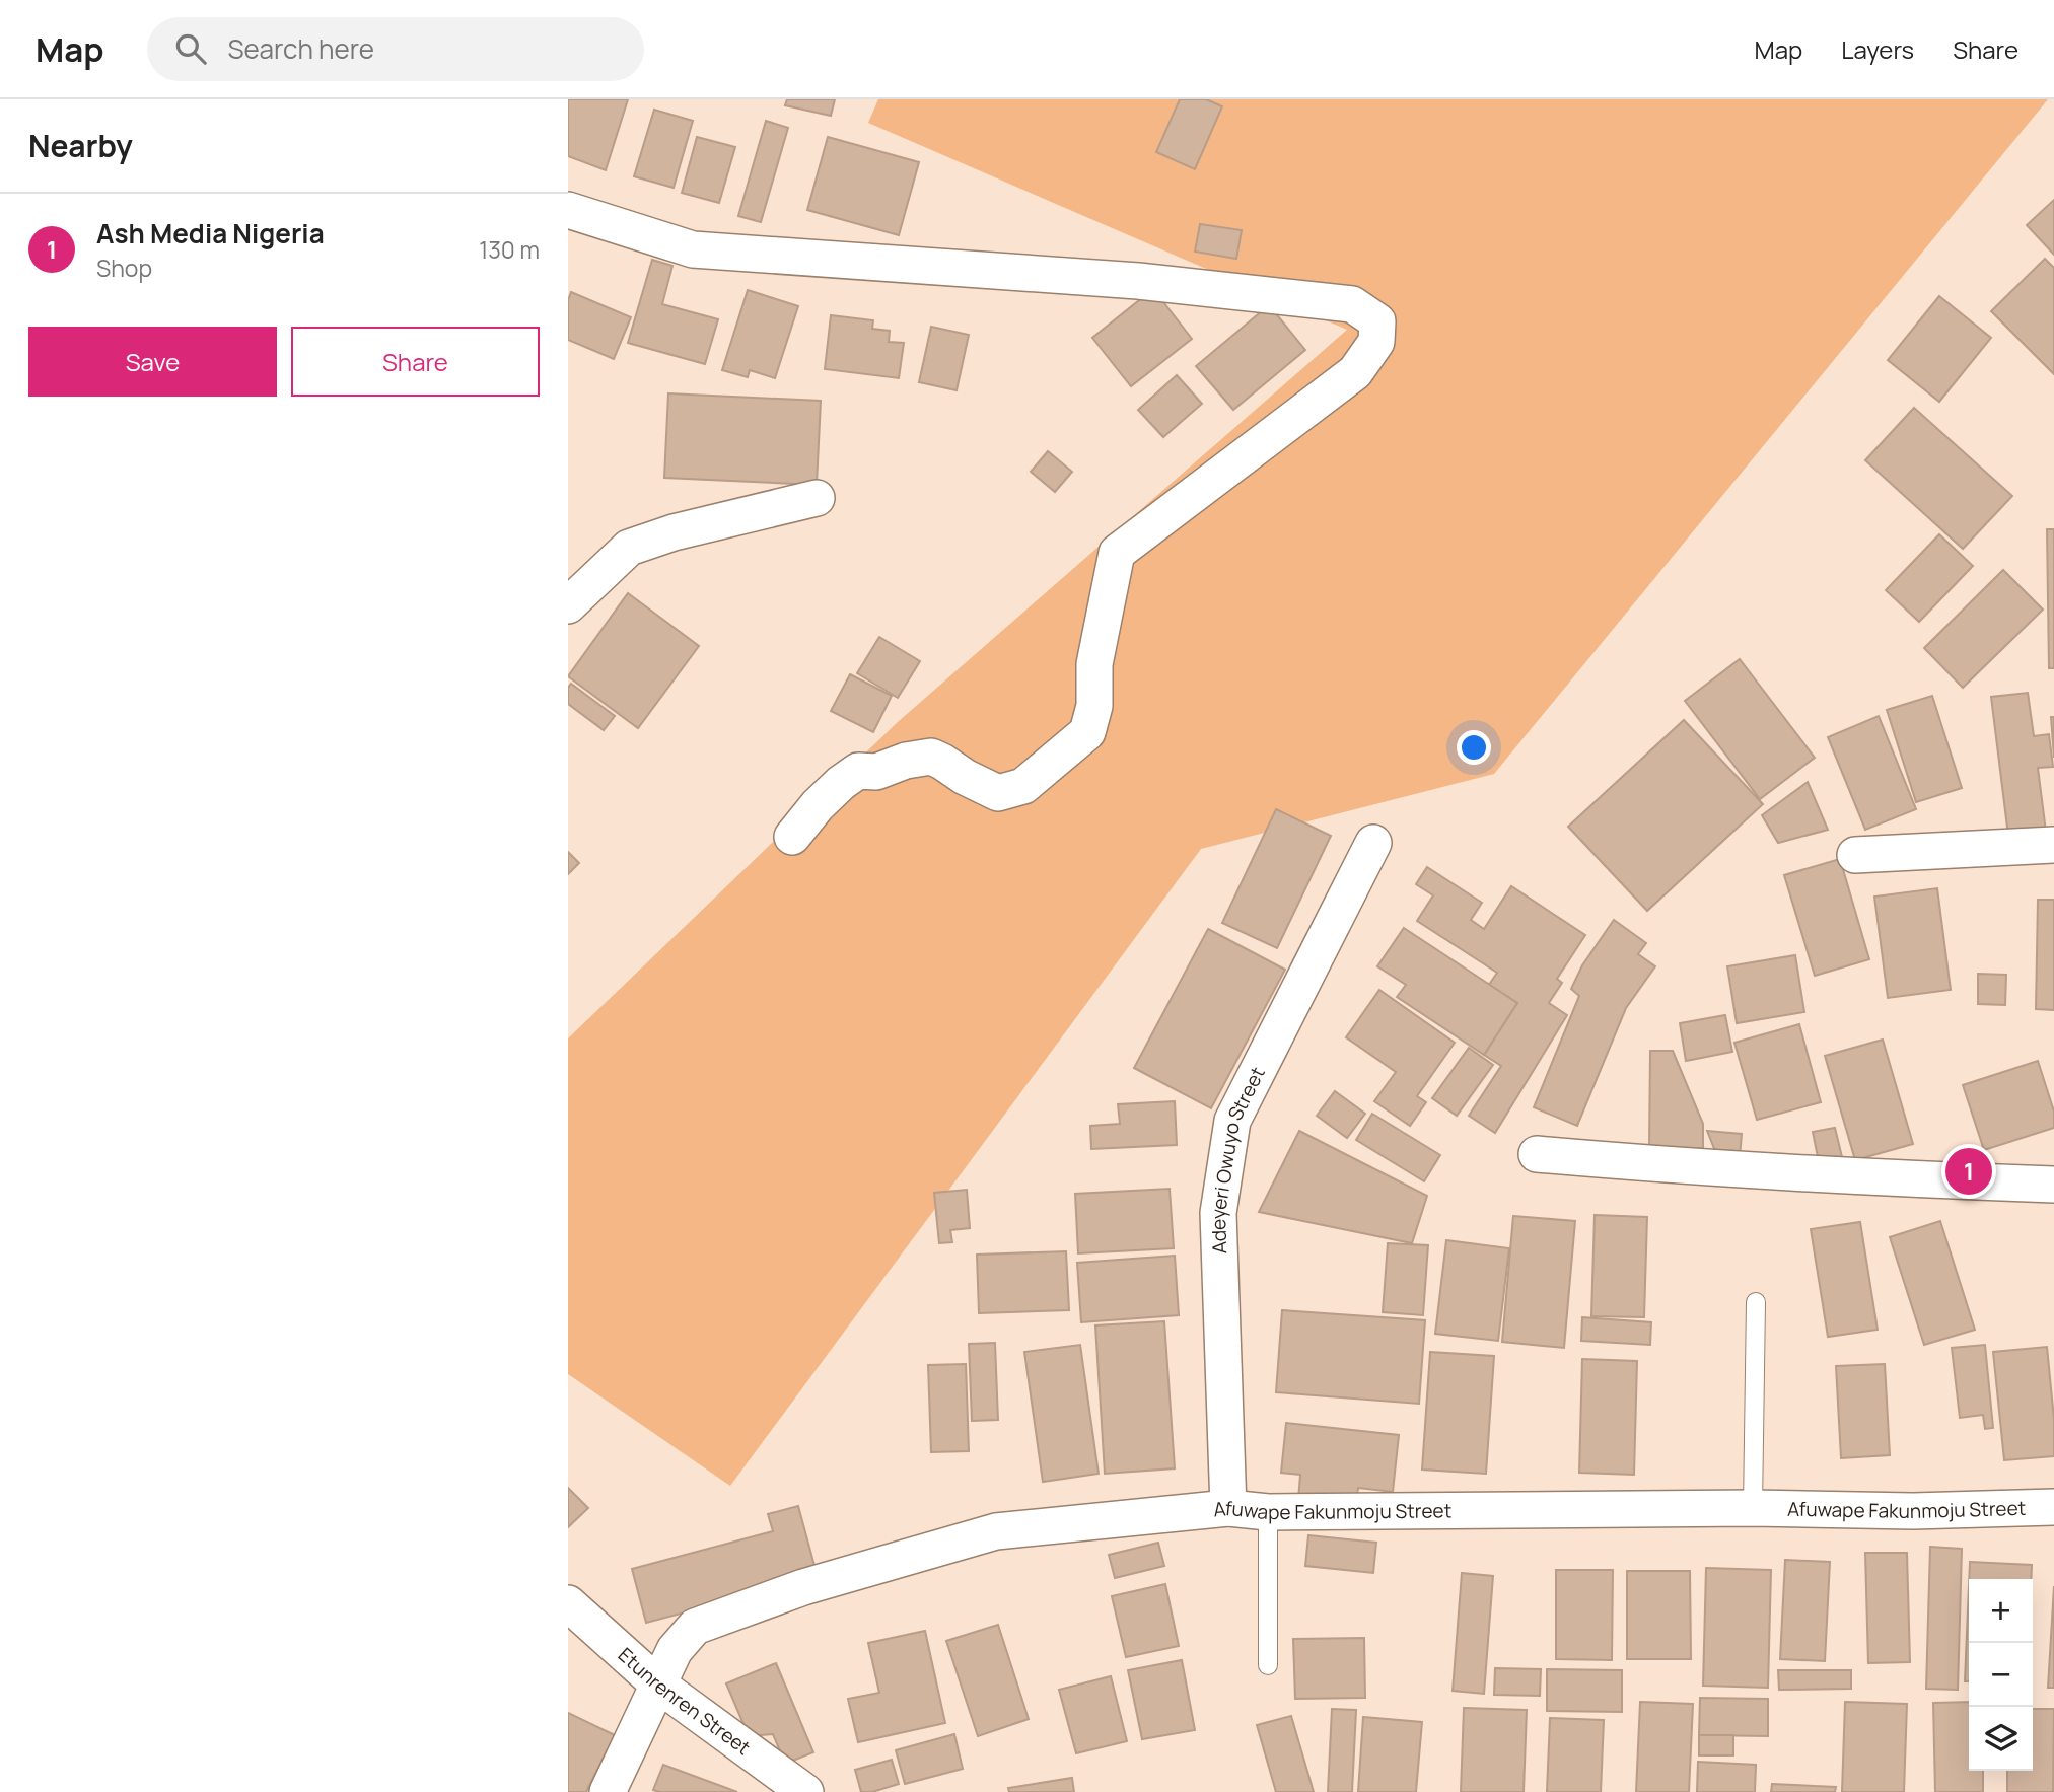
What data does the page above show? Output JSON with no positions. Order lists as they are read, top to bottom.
{
  "streets": {
    "street": ["Adeyeri Owuyo Street", "Afuwape Fakunmoju Street", "Etunrenren Street"]
  },
  "crossings": [
    ["Adeyeri Owuyo Street", "Afuwape Fakunmoju Street"],
    ["Afuwape Fakunmoju Street", "Etunrenren Street"]
  ],
  "page": {
    "header": "Map",
    "search": "Search here",
    "nav": ["Map", "Layers", "Share"],
    "heading": "Nearby",
    "list": [
      {
        "mark": "1",
        "name": "Ash Media Nigeria",
        "note": "Shop",
        "value": "130 m"
      }
    ],
    "buttons": ["Save", "Share"],
    "pins": "1",
    "map_buttons": ["+", "−"]
  }
}
